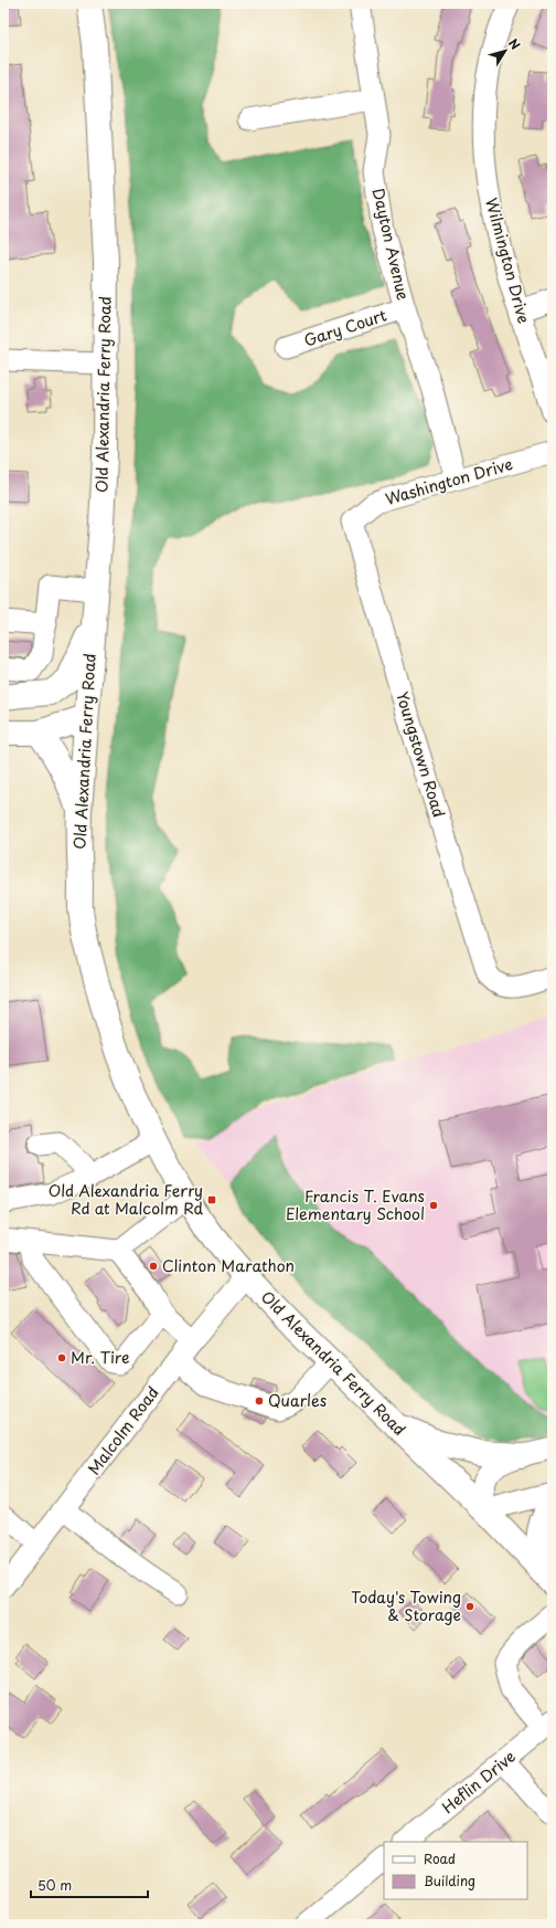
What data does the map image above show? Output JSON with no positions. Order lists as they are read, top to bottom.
{
  "streets": {
    "main road": ["Old Alexandria Ferry Road"],
    "street": [
      "Dayton Avenue",
      "Wilmington Drive",
      "Gary Court",
      "Washington Drive",
      "Youngstown Road",
      "Malcolm Road",
      "Heflin Drive"
    ]
  },
  "crossings": [
    ["Dayton Avenue", "Gary Court"],
    ["Dayton Avenue", "Washington Drive"],
    ["Old Alexandria Ferry Road", "Malcolm Road"],
    ["Washington Drive", "Youngstown Road"]
  ],
  "places": {
    "transit": ["Old Alexandria Ferry Rd at Malcolm Rd"],
    "other": [
      "Francis T. Evans Elementary School",
      "Clinton Marathon",
      "Mr. Tire",
      "Quarles",
      "Today's Towing & Storage"
    ]
  },
  "legend": ["Road", "Building"],
  "scale_bar": "50 m",
  "north": "top right"
}
